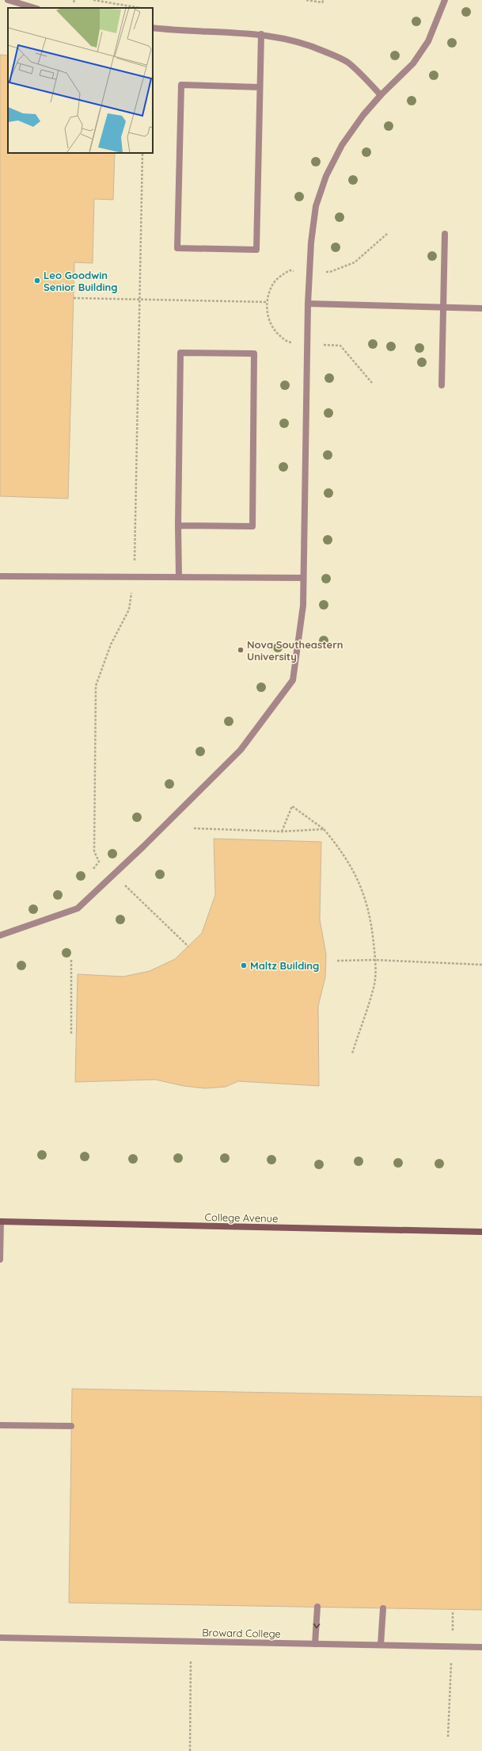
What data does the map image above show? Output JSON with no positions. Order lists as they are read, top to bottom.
{
  "streets": {
    "street": ["College Avenue", "Broward College"]
  },
  "places": ["Leo Goodwin Senior Building", "Nova Southeastern University", "Maltz Building"]
}
